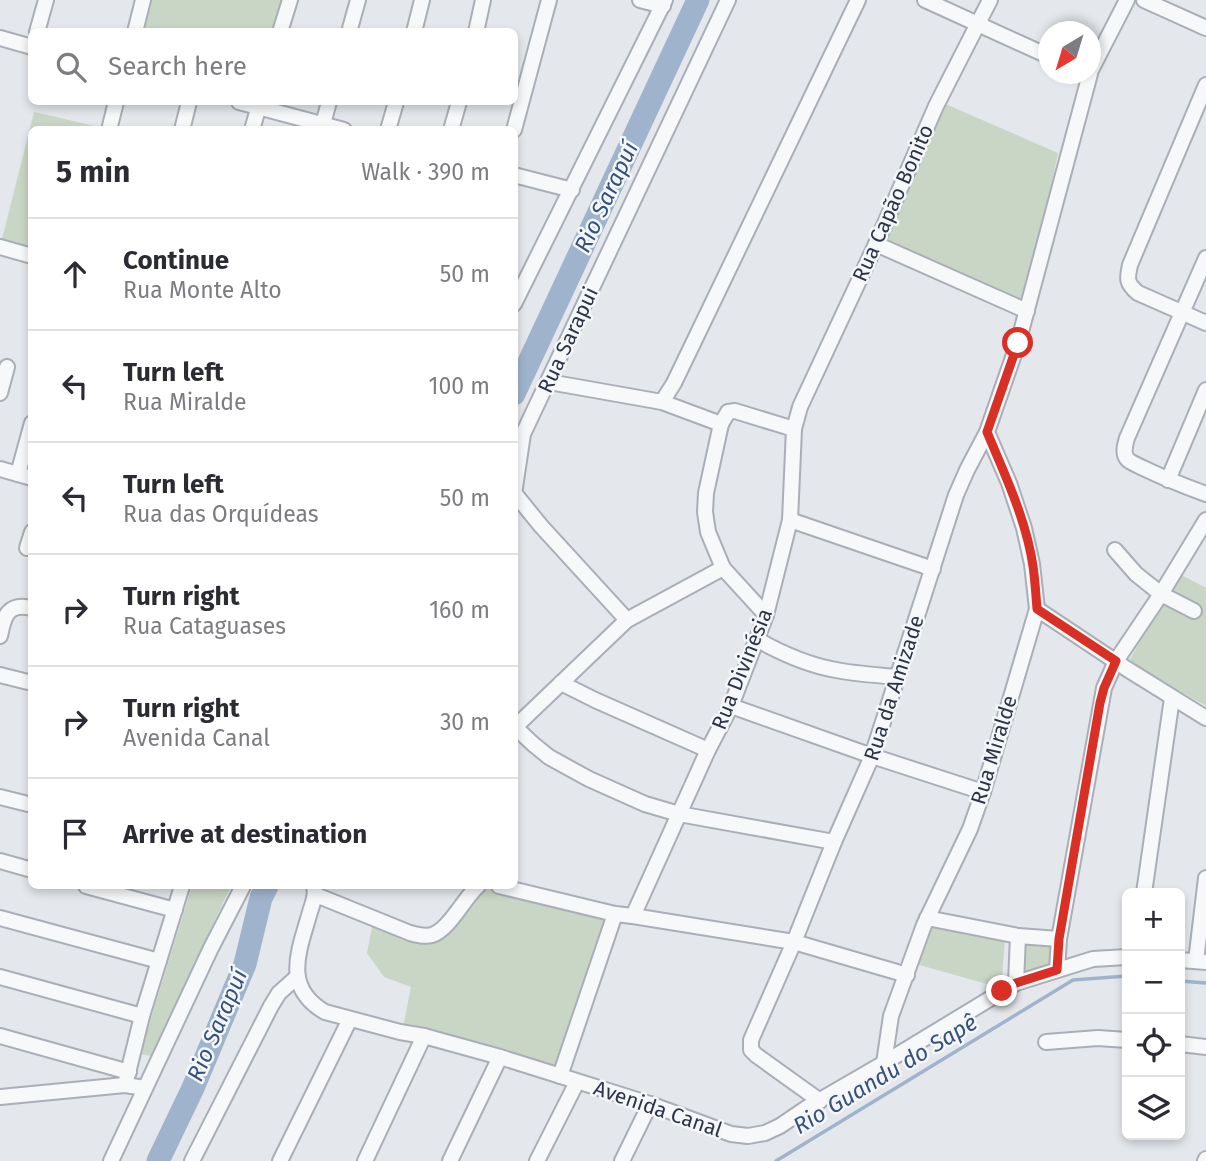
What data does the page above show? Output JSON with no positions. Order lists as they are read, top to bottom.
{
  "streets": {
    "street": [
      "Rua Capão Bonito",
      "Rua Sarapui",
      "Rua Divinésia",
      "Rua da Amizade",
      "Rua Miralde",
      "Avenida Canal"
    ]
  },
  "crossings": [
    ["Rua Capão Bonito", "Rua Divinésia"],
    ["Rua da Amizade", "Rua Miralde"],
    ["Rua da Amizade", "Avenida Canal"],
    ["Rua Miralde", "Avenida Canal"]
  ],
  "water": ["Rio Sarapuí", "Rio Guandu do Sapê"],
  "north": "bottom left",
  "page": {
    "search": "Search here",
    "heading": ["5 min", "Walk · 390 m"],
    "list": [
      ["Continue", "Rua Monte Alto", "50 m"],
      ["Turn left", "Rua Miralde", "100 m"],
      ["Turn left", "Rua das Orquídeas", "50 m"],
      ["Turn right", "Rua Cataguases", "160 m"],
      ["Turn right", "Avenida Canal", "30 m"],
      "Arrive at destination"
    ],
    "map_buttons": ["+", "−"]
  }
}
